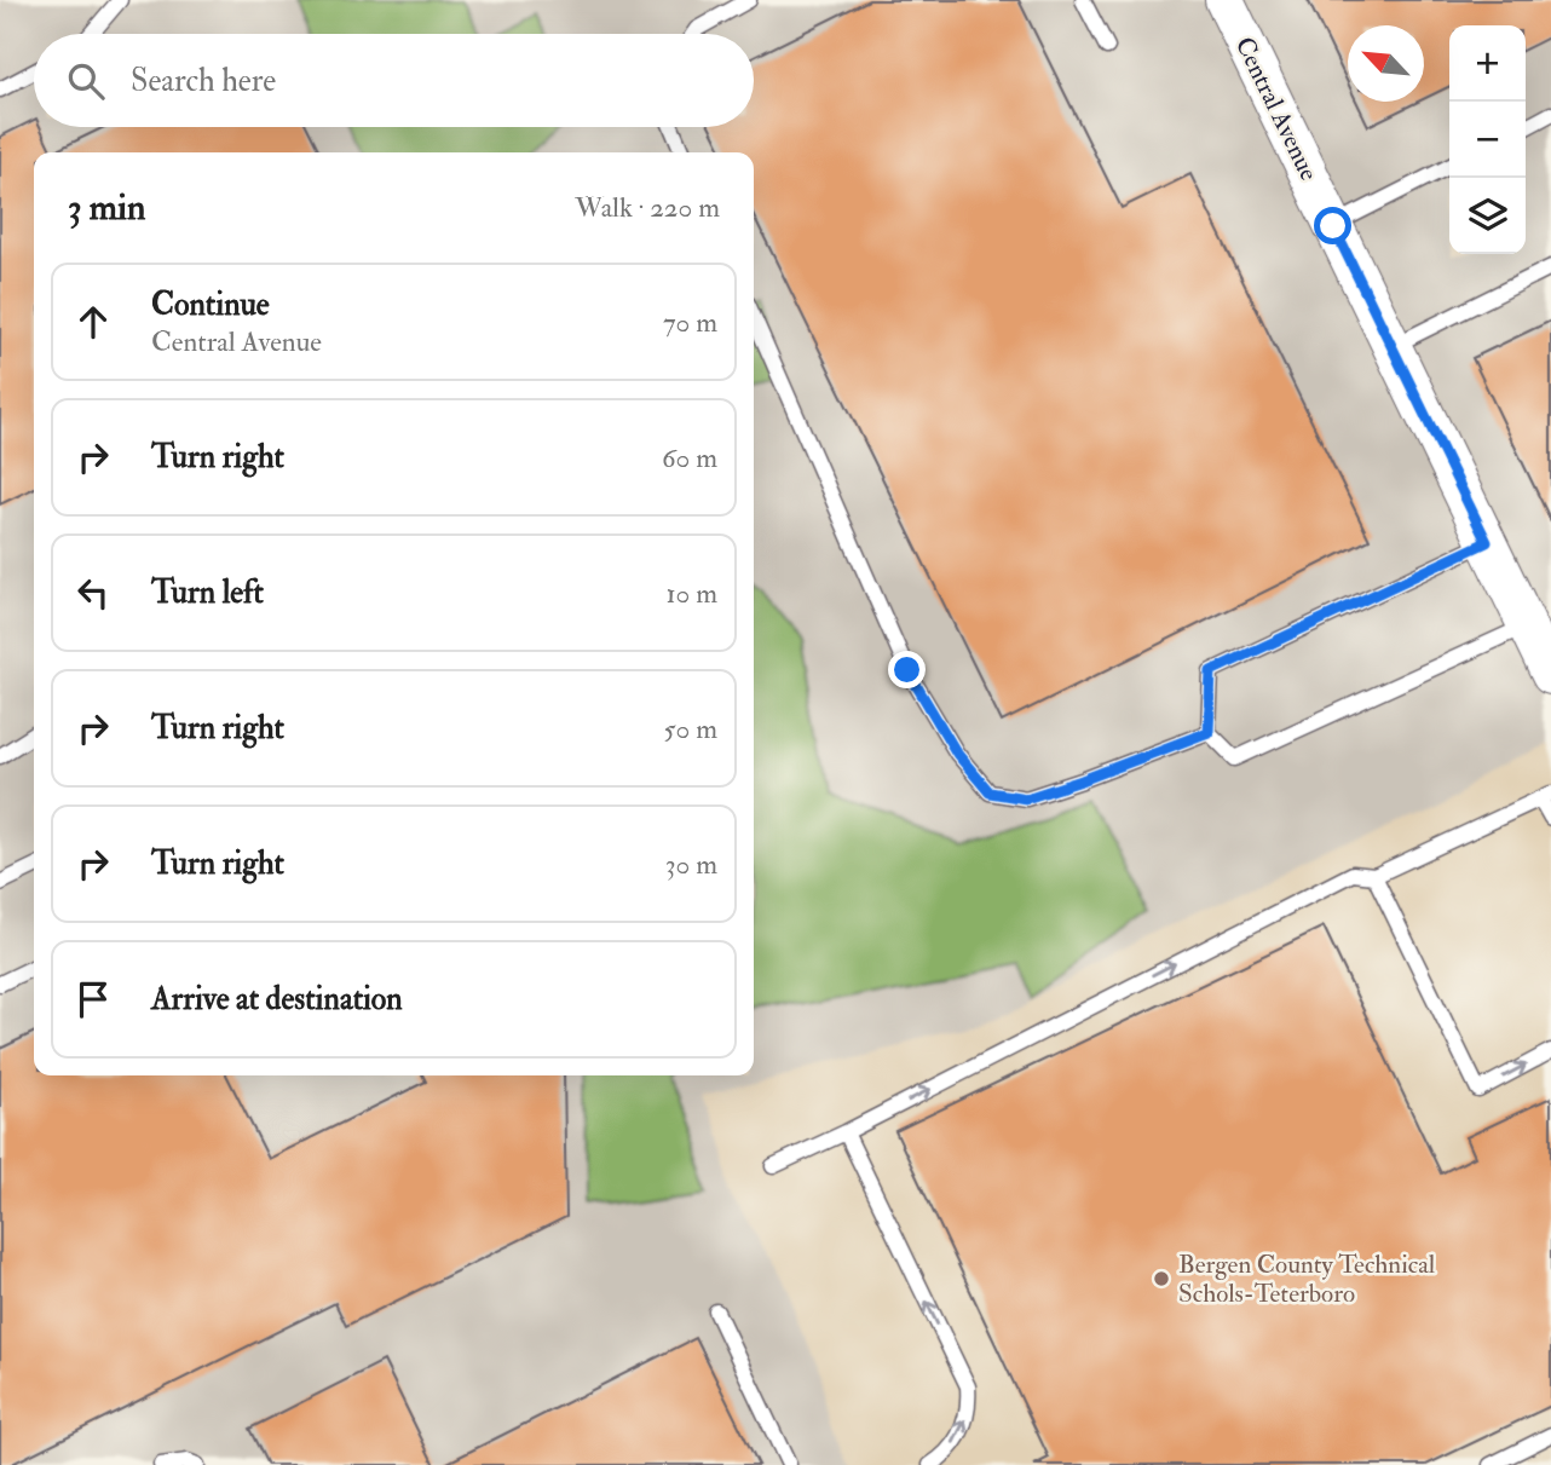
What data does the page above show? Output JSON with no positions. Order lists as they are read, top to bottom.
{
  "streets": {
    "street": ["Central Avenue"]
  },
  "places": ["Bergen County Technical Schols-Teterboro"],
  "north": "top left",
  "page": {
    "map_buttons": ["+", "−"],
    "search": "Search here",
    "heading": ["3 min", "Walk · 220 m"],
    "list": [
      ["Continue", "Central Avenue", "70 m"],
      ["Turn right", "60 m"],
      ["Turn left", "10 m"],
      ["Turn right", "50 m"],
      ["Turn right", "30 m"],
      "Arrive at destination"
    ]
  }
}
